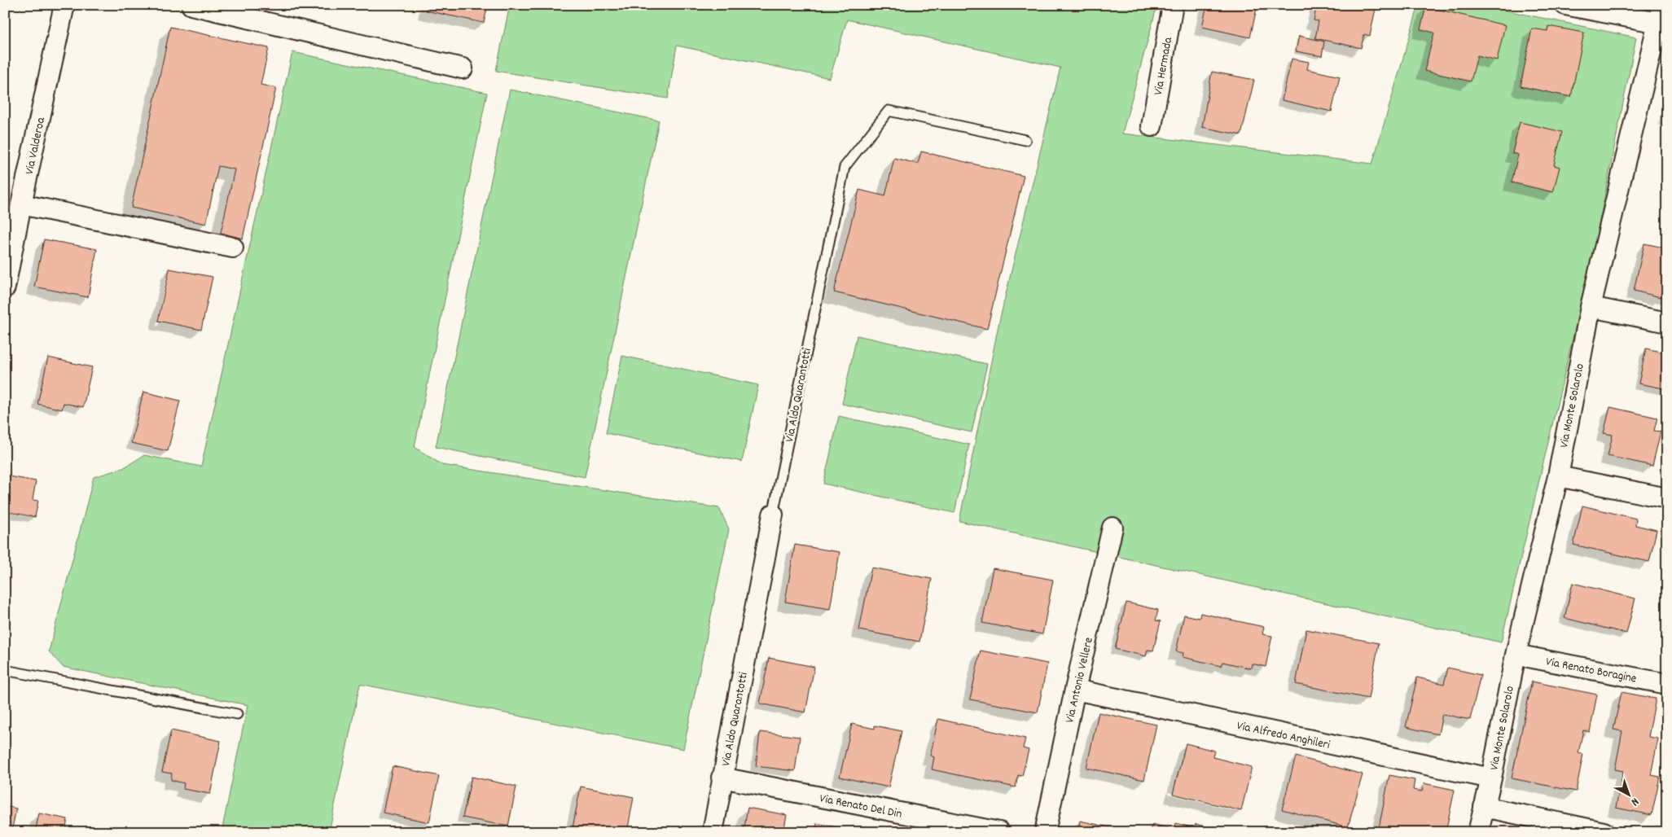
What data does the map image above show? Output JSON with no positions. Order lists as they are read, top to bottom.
{
  "streets": {
    "street": [
      "Via Hermada",
      "Via Valderoa",
      "Via Aldo Quarantotti",
      "Via Monte Solarolo",
      "Via Renato Boragine",
      "Via Antonio Vellere",
      "Via Alfredo Anghileri",
      "Via Renato Del Din"
    ]
  },
  "crossings": [
    ["Via Aldo Quarantotti", "Via Renato Del Din"],
    ["Via Monte Solarolo", "Via Renato Boragine"],
    ["Via Monte Solarolo", "Via Alfredo Anghileri"],
    ["Via Antonio Vellere", "Via Alfredo Anghileri"]
  ],
  "north": "bottom right"
}
